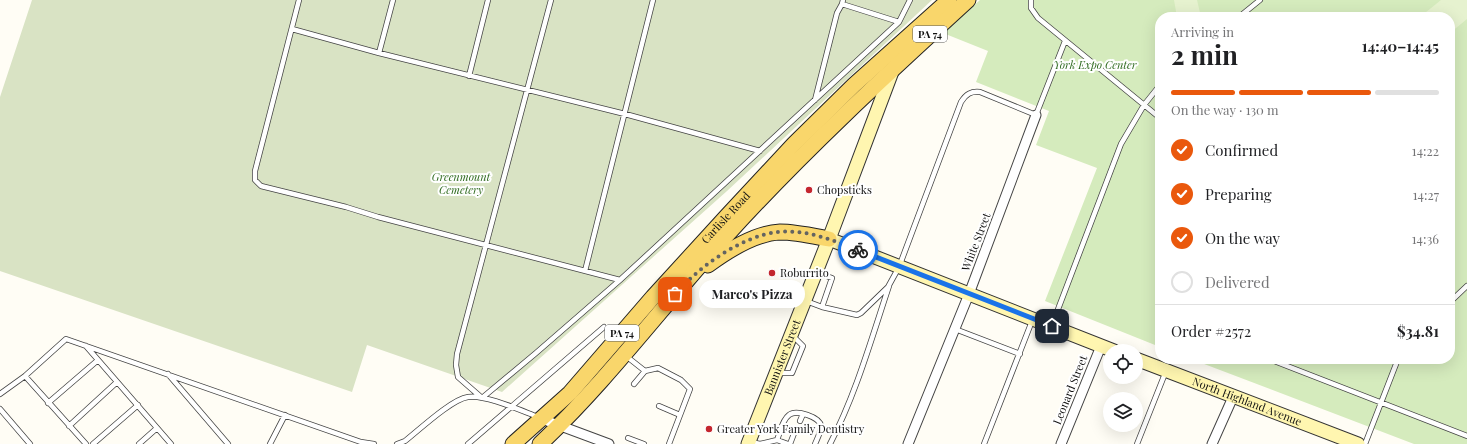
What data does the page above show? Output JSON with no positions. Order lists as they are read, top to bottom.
{
  "streets": {
    "main road": ["PA 74", "Carlisle Road"],
    "street": [
      "White Street",
      "Bannister Street",
      "Leonard Street",
      "North Highland Avenue"
    ]
  },
  "crossings": [
    ["Carlisle Road", "Bannister Street"]
  ],
  "parks": ["York Expo Center", "Greenmount Cemetery"],
  "places": [
    "Chopsticks",
    "Roburrito",
    "Marco's Pizza",
    "Greater York Family Dentistry"
  ],
  "page": {
    "heading": ["2 min", "Arriving in", "14:40–14:45"],
    "panel": ["Order #2572", "$34.81"],
    "bar": "On the way · 130 m",
    "list": [
      ["Confirmed", "14:22"],
      ["Preparing", "14:27"],
      ["On the way", "14:36"],
      "Delivered"
    ],
    "bubble": "Marco's Pizza"
  }
}
